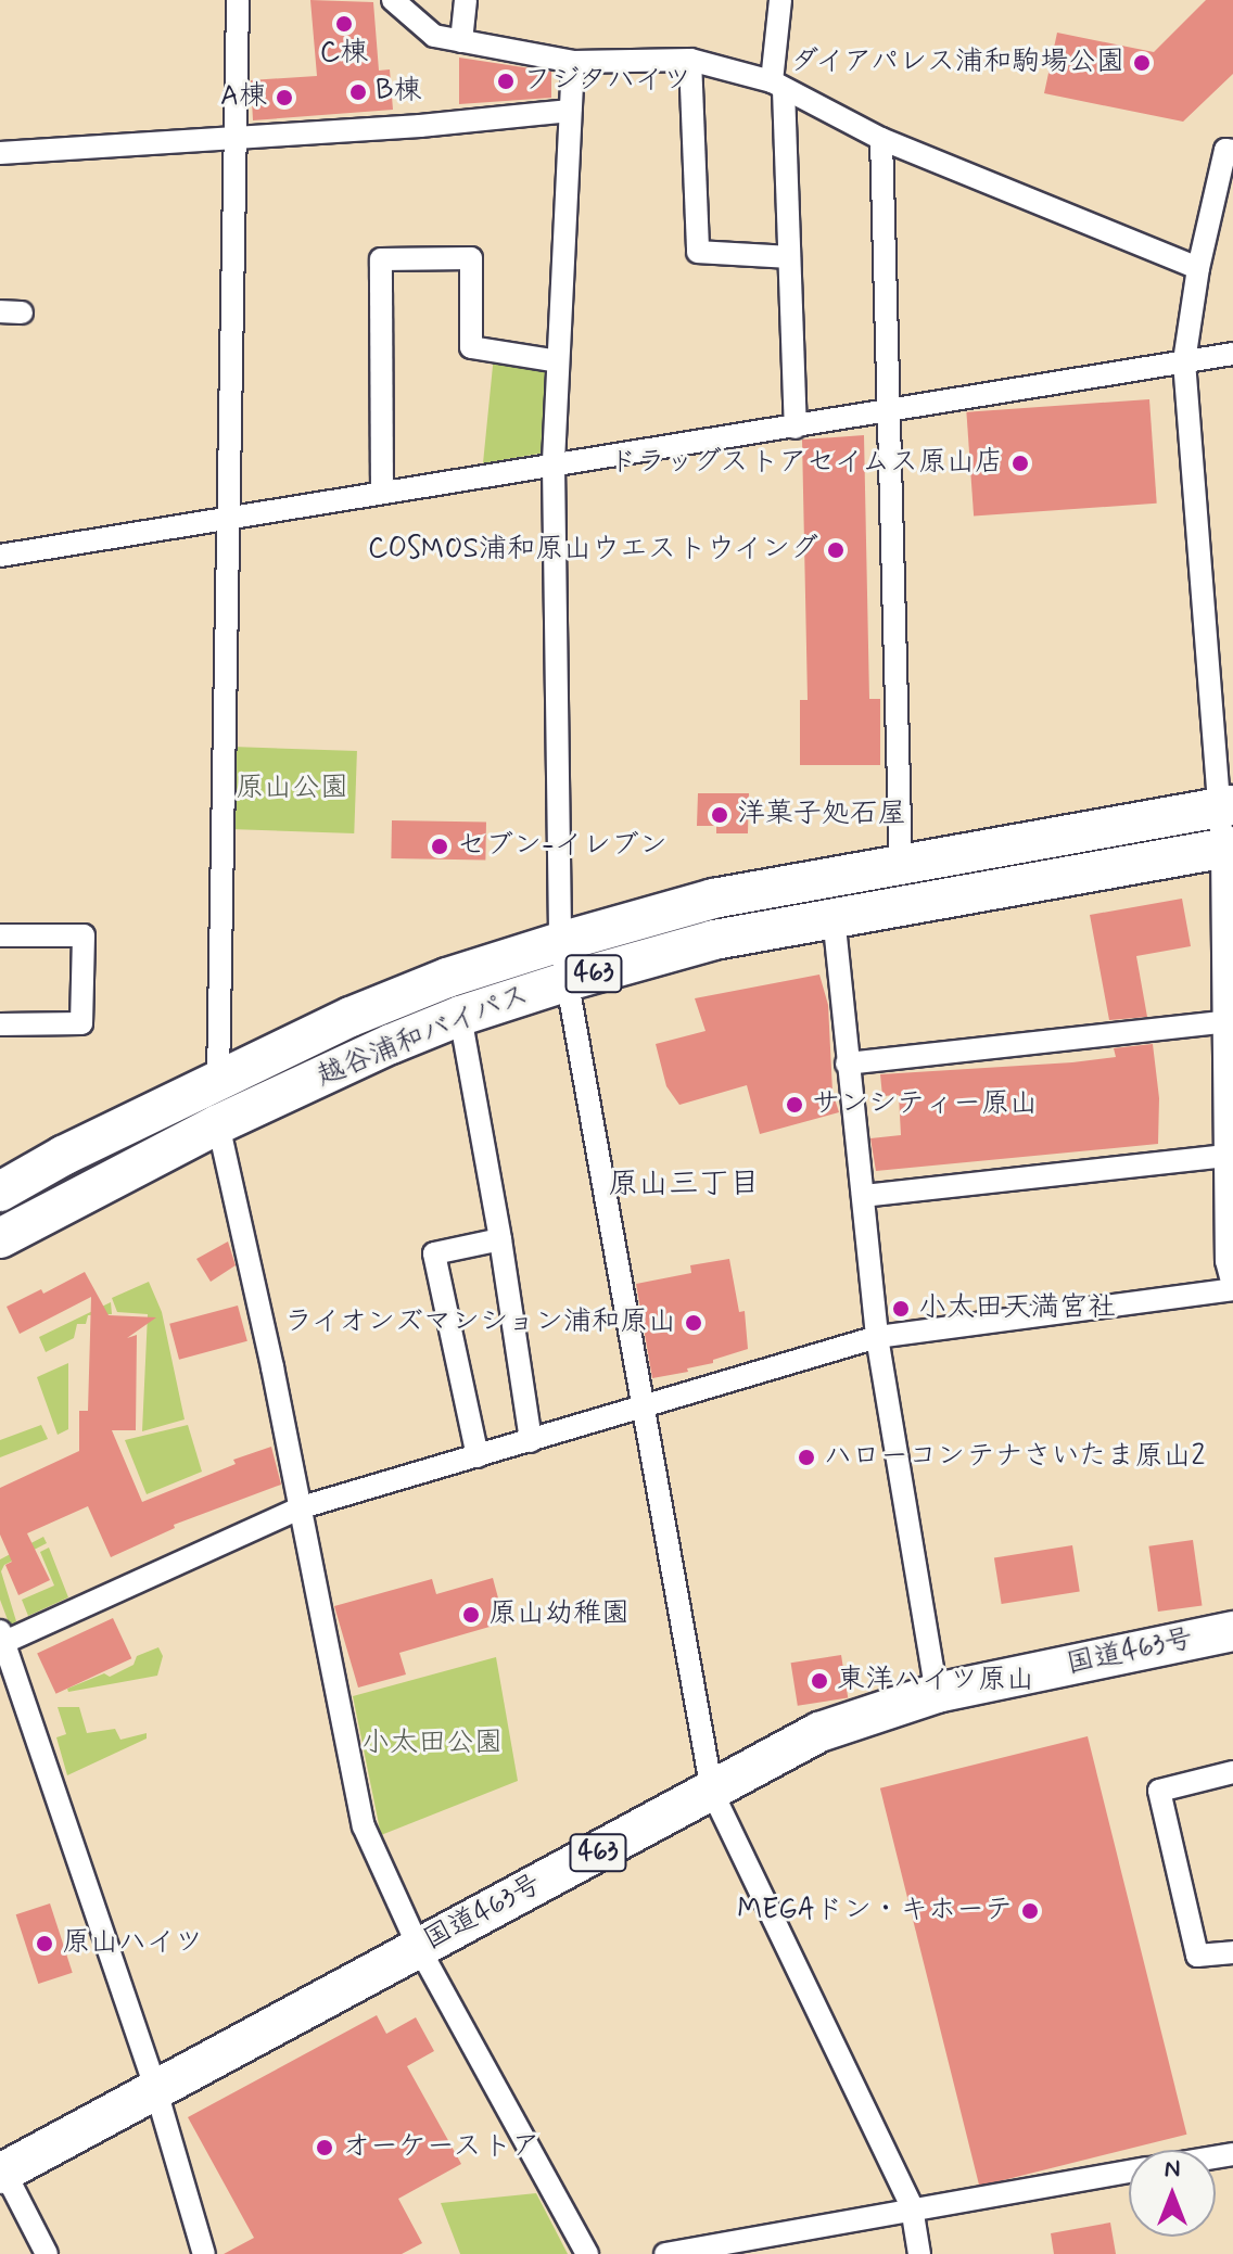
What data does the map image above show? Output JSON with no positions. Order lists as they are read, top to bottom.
{
  "streets": {
    "highway": ["463", "越谷浦和バイパス", "国道463号"]
  },
  "districts": ["原山三丁目"],
  "parks": ["原山公園", "小太田公園"],
  "places": [
    "C棟",
    "ダイアパレス浦和駒場公園",
    "フジタハイツ",
    "B棟",
    "A棟",
    "ドラッグストアセイムス原山店",
    "COSMOS浦和原山ウエストウイング",
    "洋菓子処石屋",
    "セブン-イレブン",
    "サンシティー原山",
    "小太田天満宮社",
    "ライオンズマンション浦和原山",
    "ハローコンテナさいたま原山2",
    "原山幼稚園",
    "東洋ハイツ原山",
    "MEGAドン・キホーテ",
    "原山ハイツ",
    "オーケーストア"
  ],
  "north": "top"
}
